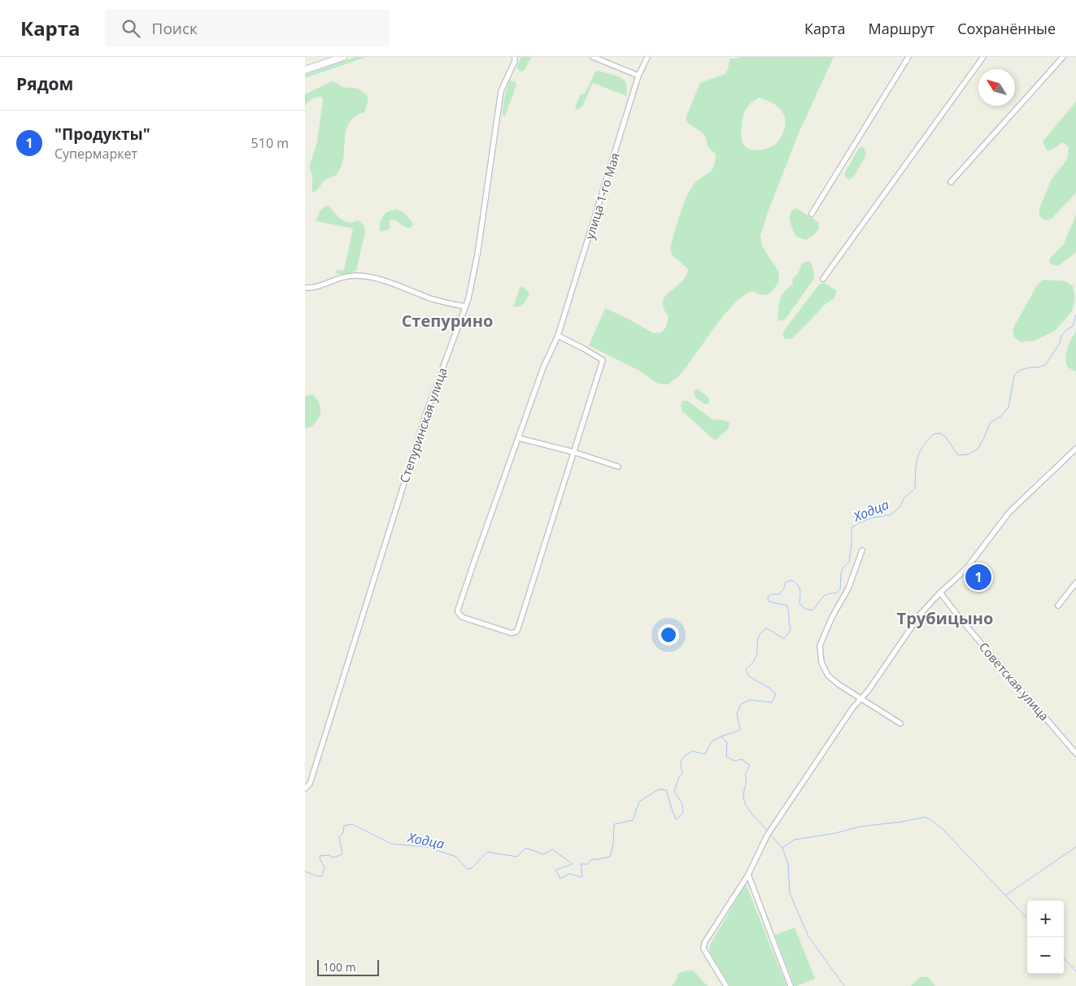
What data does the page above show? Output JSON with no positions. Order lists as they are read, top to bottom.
{
  "streets": {
    "street": ["улица 1-го Мая", "Степуринская улица", "Советская улица"]
  },
  "districts": ["Степурино", "Трубицыно"],
  "water": ["Ходца"],
  "scale_bar": "100 m",
  "north": "top left",
  "page": {
    "header": "Карта",
    "search": "Поиск",
    "nav": ["Карта", "Маршрут", "Сохранённые"],
    "heading": "Рядом",
    "list": [
      {
        "mark": "1",
        "name": "\"Продукты\"",
        "note": "Супермаркет",
        "value": "510 m"
      }
    ],
    "pins": "1",
    "map_buttons": ["+", "−"],
    "scale": "100 m"
  }
}
